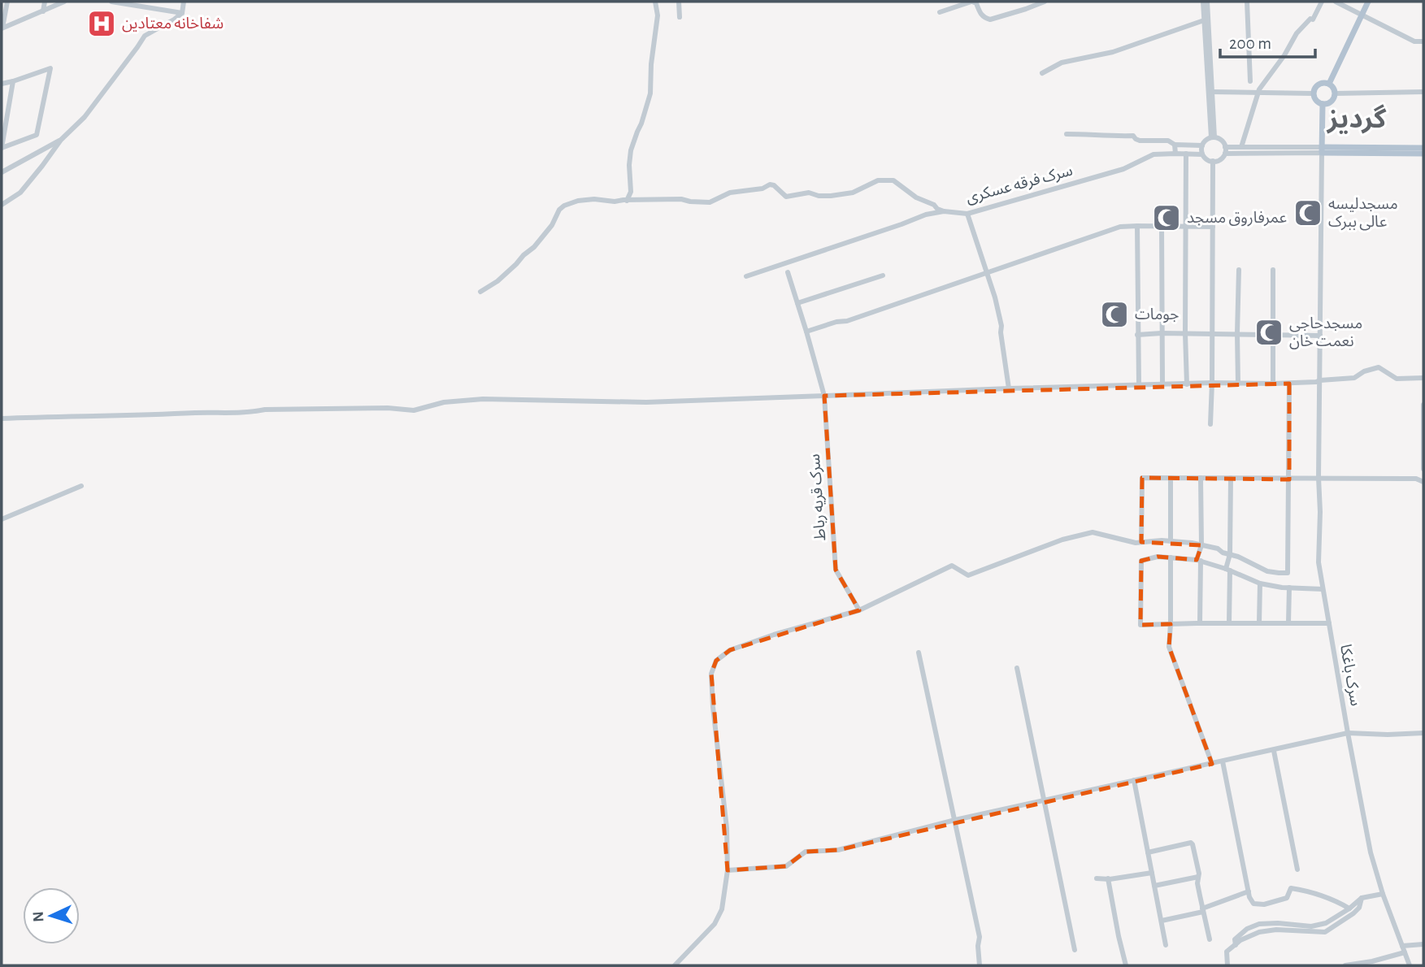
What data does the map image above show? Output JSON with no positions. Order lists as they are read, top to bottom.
{
  "streets": {
    "street": ["سرک فرقه عسکری", "سرک قریه رباط", "سرک باغکا"]
  },
  "districts": ["گردیز"],
  "places": {
    "hospital": ["شفاخانه معتادین"],
    "mosque": [
      "مسجدلیسه عالی ببرک",
      "عمرفاروق مسجد",
      "جومات",
      "مسجدحاجی نعمت خان"
    ]
  },
  "scale_bar": "200 m",
  "north": "left"
}
